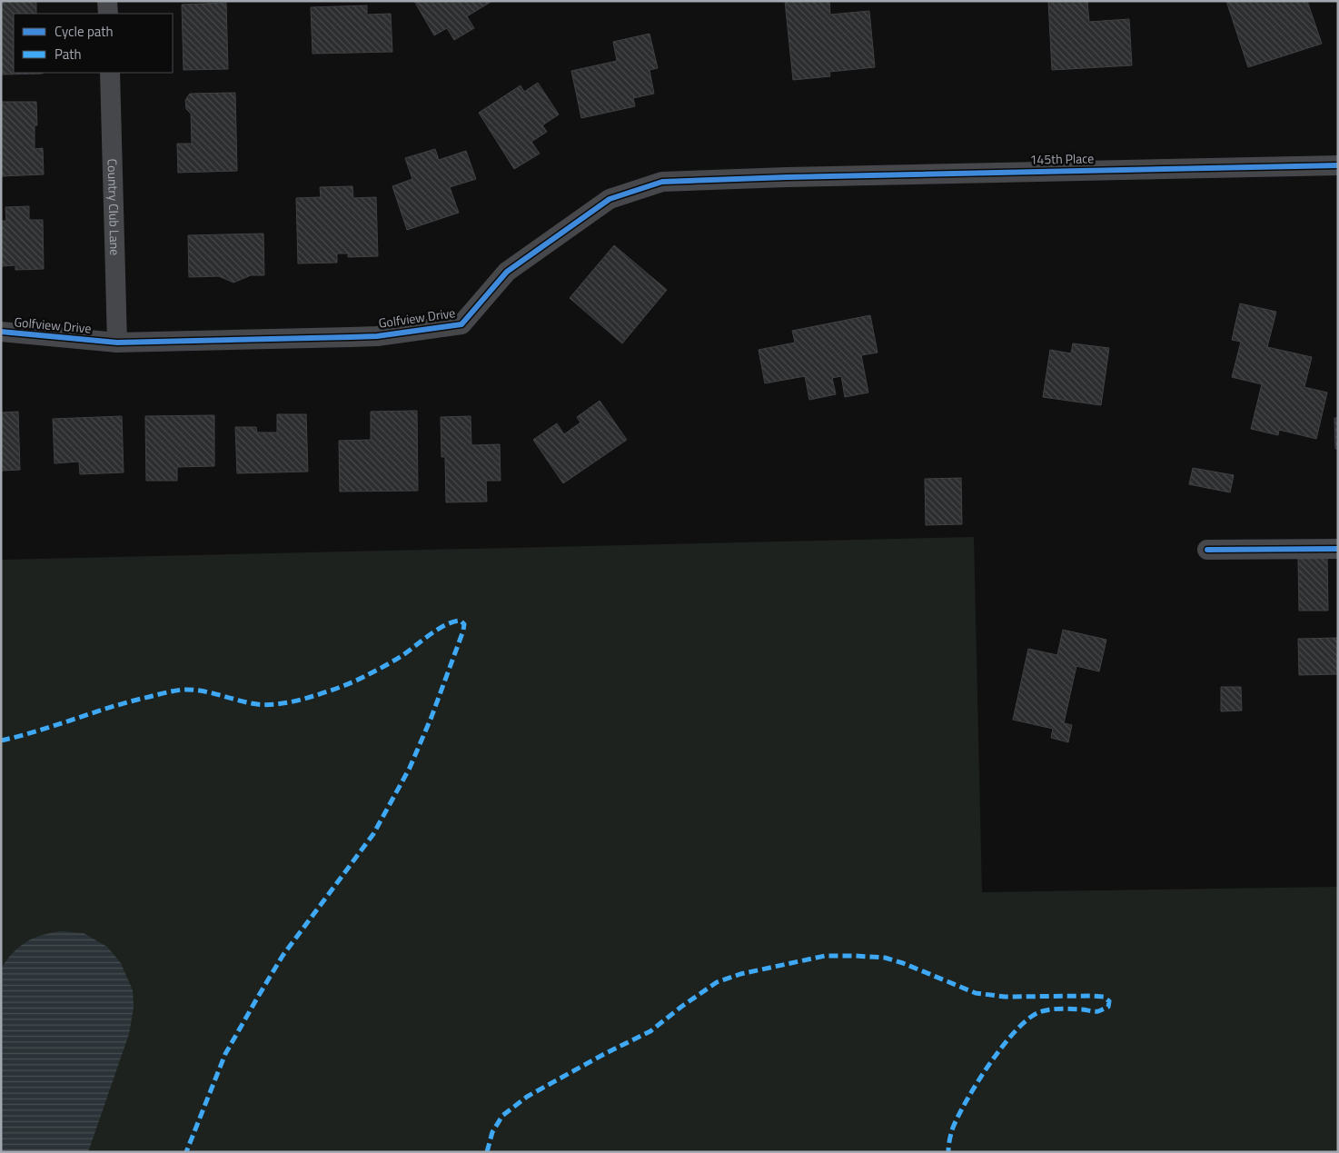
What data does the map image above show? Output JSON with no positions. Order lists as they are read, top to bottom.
{
  "streets": {
    "street": ["145th Place", "Country Club Lane", "Golfview Drive"]
  },
  "crossings": [
    ["145th Place", "Golfview Drive"],
    ["Country Club Lane", "Golfview Drive"]
  ],
  "legend": ["Cycle path", "Path"]
}
